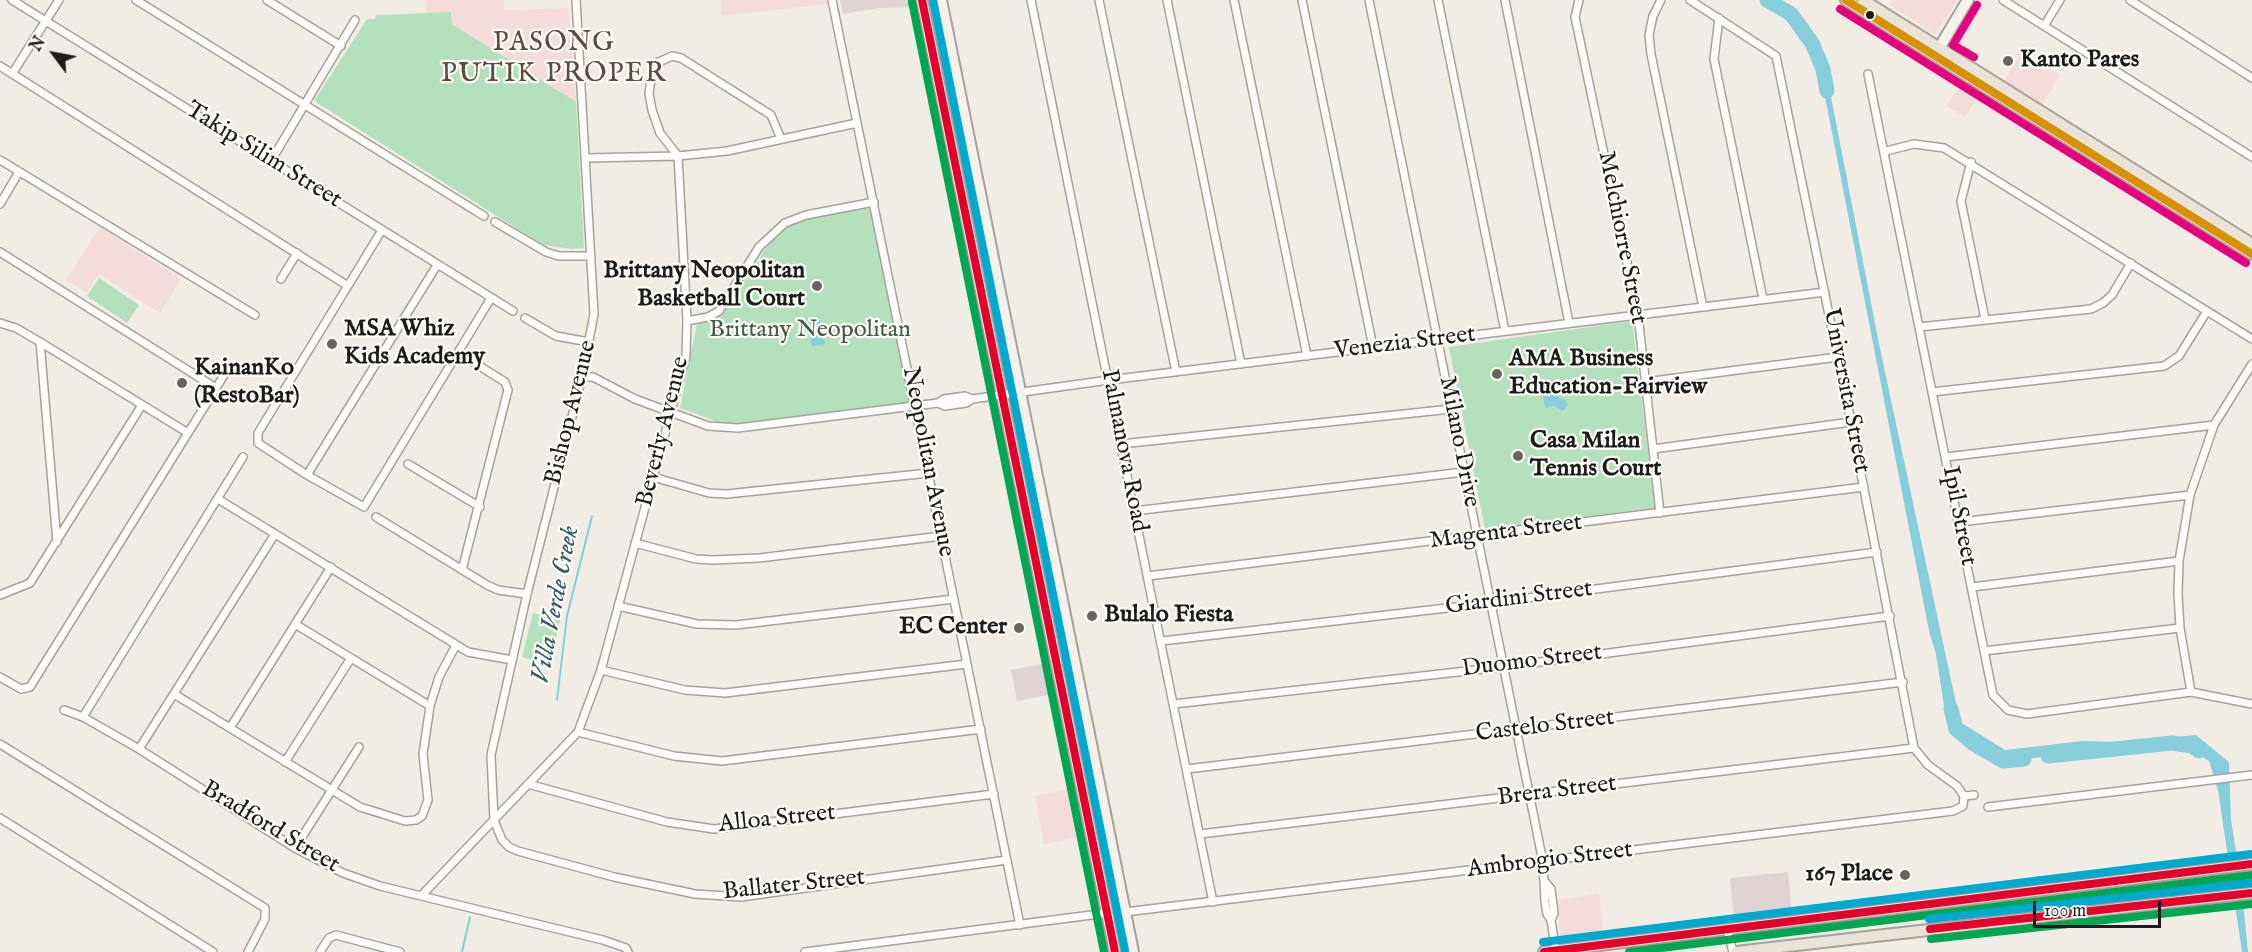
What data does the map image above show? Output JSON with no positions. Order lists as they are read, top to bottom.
{
  "streets": {
    "street": [
      "Takip Silim Street",
      "Melchiorre Street",
      "Venezia Street",
      "Universita Street",
      "Bishop Avenue",
      "Beverly Avenue",
      "Milano Drive",
      "Palmanova Road",
      "Neopolitan Avenue",
      "Ipil Street",
      "Magenta Street",
      "Giardini Street",
      "Duomo Street",
      "Castelo Street",
      "Brera Street",
      "Alloa Street",
      "Bradford Street",
      "Ambrogio Street",
      "Ballater Street"
    ]
  },
  "crossings": [
    ["Melchiorre Street", "Venezia Street"],
    ["Melchiorre Street", "Magenta Street"],
    ["Venezia Street", "Universita Street"],
    ["Venezia Street", "Bishop Avenue"],
    ["Venezia Street", "Beverly Avenue"],
    ["Venezia Street", "Milano Drive"],
    ["Venezia Street", "Palmanova Road"],
    ["Venezia Street", "Neopolitan Avenue"],
    ["Universita Street", "Magenta Street"],
    ["Universita Street", "Giardini Street"],
    ["Universita Street", "Duomo Street"],
    ["Universita Street", "Castelo Street"],
    ["Universita Street", "Brera Street"],
    ["Bishop Avenue", "Beverly Avenue"],
    ["Bishop Avenue", "Ballater Street"],
    ["Beverly Avenue", "Alloa Street"],
    ["Beverly Avenue", "Bradford Street"],
    ["Beverly Avenue", "Ballater Street"],
    ["Milano Drive", "Magenta Street"],
    ["Milano Drive", "Giardini Street"],
    ["Milano Drive", "Duomo Street"],
    ["Milano Drive", "Castelo Street"],
    ["Milano Drive", "Brera Street"],
    ["Milano Drive", "Ambrogio Street"],
    ["Palmanova Road", "Magenta Street"],
    ["Palmanova Road", "Giardini Street"],
    ["Palmanova Road", "Duomo Street"],
    ["Palmanova Road", "Castelo Street"],
    ["Palmanova Road", "Brera Street"],
    ["Palmanova Road", "Ambrogio Street"],
    ["Neopolitan Avenue", "Alloa Street"],
    ["Neopolitan Avenue", "Ballater Street"]
  ],
  "districts": ["PASONG PUTIK PROPER"],
  "water": ["Villa Verde Creek"],
  "parks": ["Brittany Neopolitan"],
  "places": [
    "Kanto Pares",
    "Brittany Neopolitan Basketball Court",
    "MSA Whiz Kids Academy",
    "AMA Business Education-Fairview",
    "KainanKo (RestoBar)",
    "Casa Milan Tennis Court",
    "Bulalo Fiesta",
    "EC Center",
    "167 Place"
  ],
  "scale_bar": "100 m",
  "north": "top left"
}
